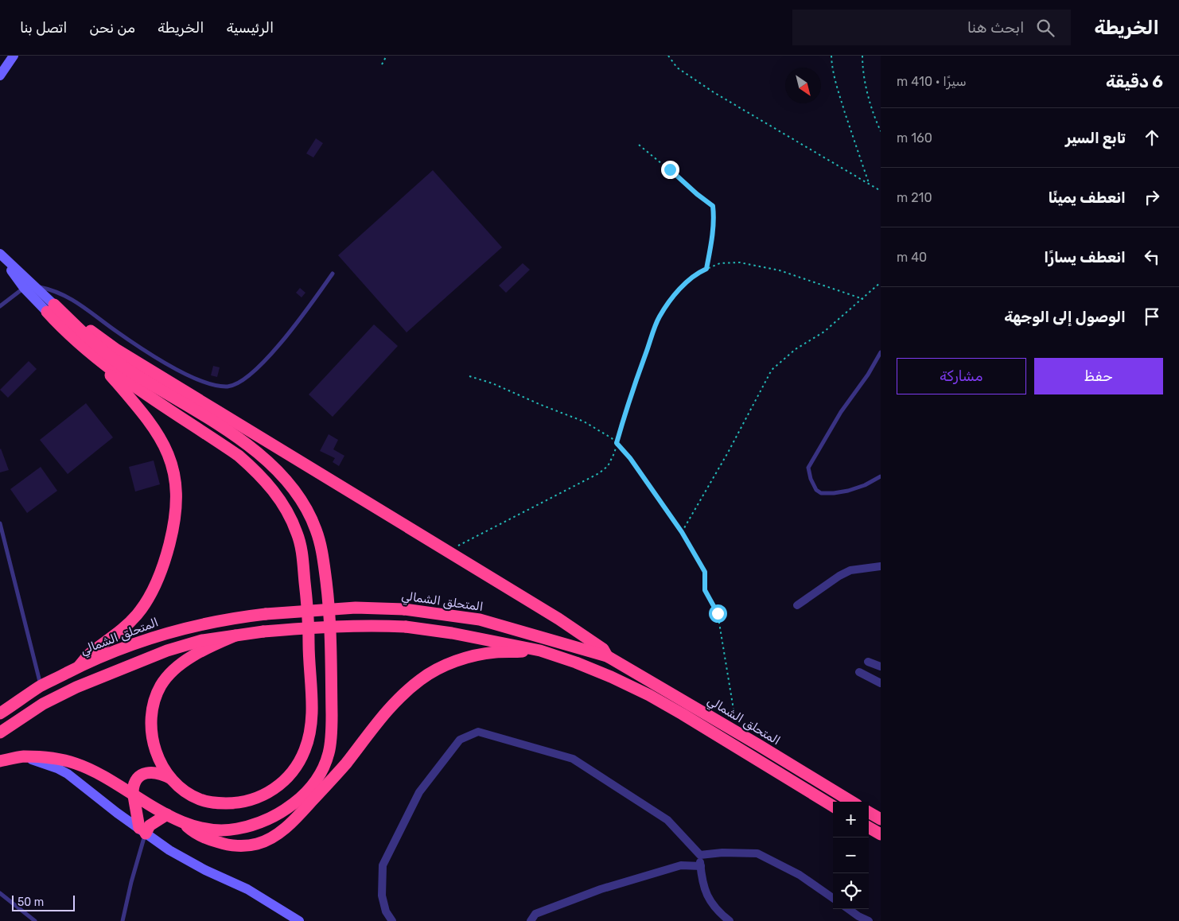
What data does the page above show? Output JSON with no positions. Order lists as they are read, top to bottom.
{
  "streets": {
    "highway": ["المتحلق الشمالي"]
  },
  "scale_bar": "50 m",
  "north": "bottom right",
  "page": {
    "header": "الخريطة",
    "search": "ابحث هنا",
    "nav": [
      "الرئيسية",
      "الخريطة",
      "من نحن",
      "اتصل بنا"
    ],
    "heading": ["6 دقيقة", "سيرًا · 410 m"],
    "list": [
      ["تابع السير", "160 m"],
      ["انعطف يمينًا", "210 m"],
      ["انعطف يسارًا", "40 m"],
      "الوصول إلى الوجهة"
    ],
    "buttons": ["حفظ", "مشاركة"],
    "map_buttons": ["+", "−"],
    "scale": "50 m"
  }
}
